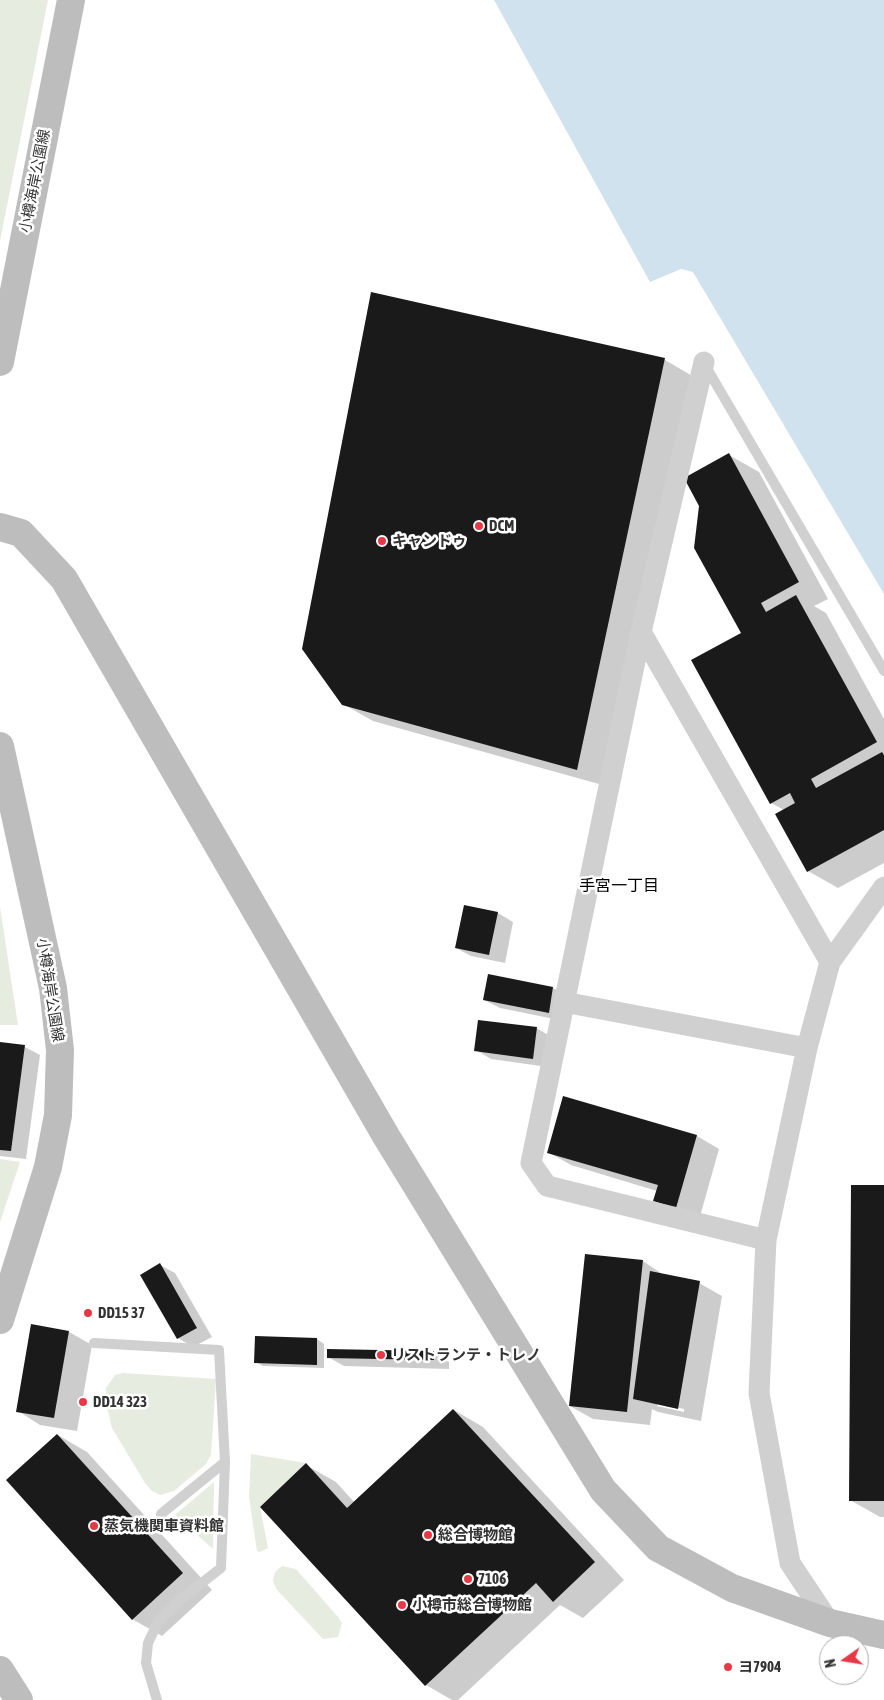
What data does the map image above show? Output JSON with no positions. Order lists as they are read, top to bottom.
{
  "streets": {
    "street": ["小樽海岸公園線"]
  },
  "districts": ["手宮一丁目"],
  "places": [
    "DCM",
    "キャンドゥ",
    "DD15 37",
    "リストランテ・トレノ",
    "DD14 323",
    "蒸気機関車資料館",
    "総合博物館",
    "7106",
    "小樽市総合博物館",
    "ヨ7904"
  ],
  "north": "left"
}
